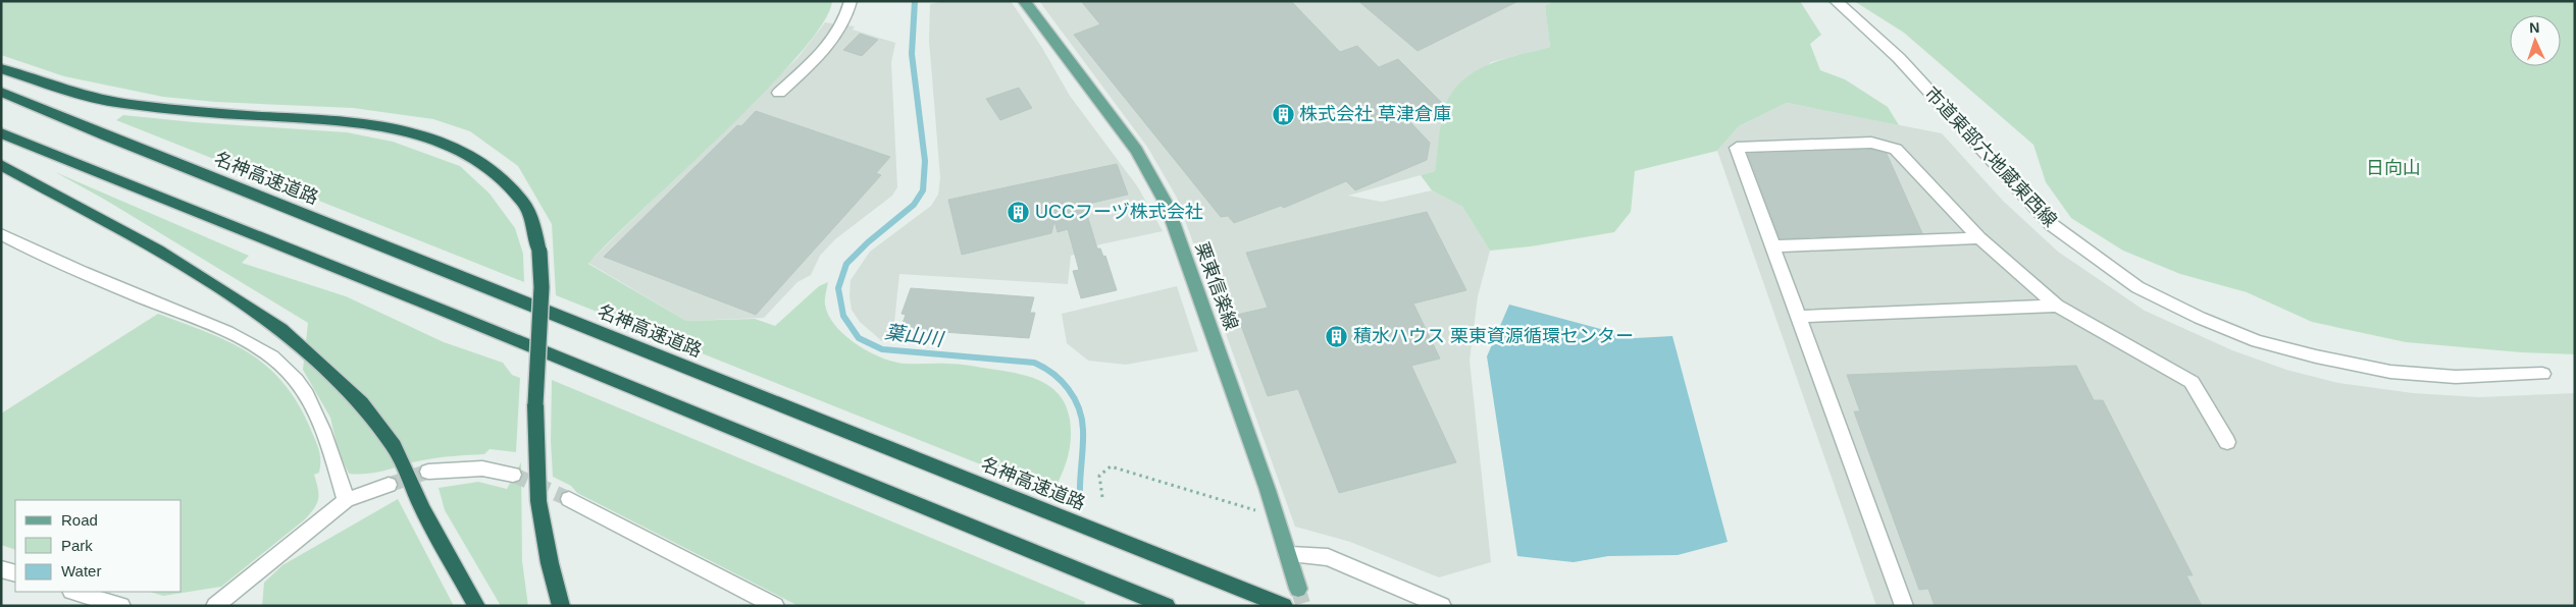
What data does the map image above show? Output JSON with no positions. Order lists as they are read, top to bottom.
{
  "streets": {
    "highway": ["名神高速道路"],
    "main road": ["栗東信楽線"],
    "street": ["市道東部六地蔵東西線"]
  },
  "water": ["葉山川"],
  "parks": ["日向山"],
  "places": {
    "building": ["株式会社 草津倉庫", "UCCフーヅ株式会社", "積水ハウス 栗東資源循環センター"]
  },
  "legend": ["Road", "Park", "Water"],
  "north": "top"
}
